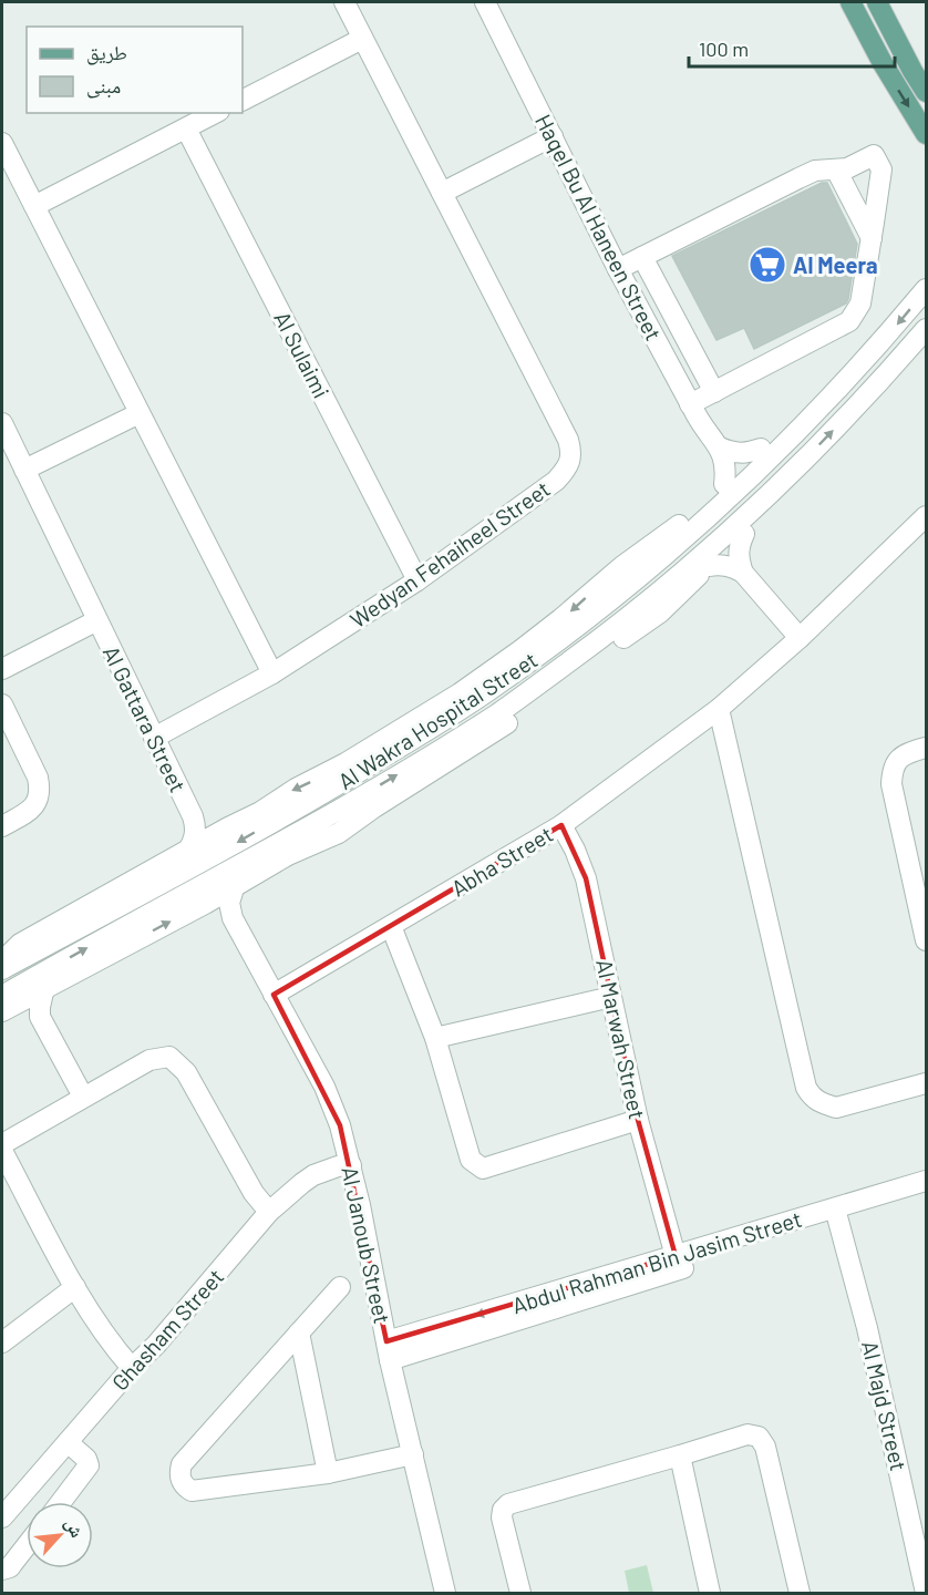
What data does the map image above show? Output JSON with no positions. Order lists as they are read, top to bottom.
{
  "streets": {
    "street": [
      "Haqel Bu Al Haneen Street",
      "Al Sulaimi",
      "Wedyan Fehaiheel Street",
      "Al Gattara Street",
      "Al Wakra Hospital Street",
      "Abha Street",
      "Al Marwah Street",
      "Al Janoub Street",
      "Abdul Rahman Bin Jasim Street",
      "Ghasham Street",
      "Al Majd Street"
    ]
  },
  "crossings": [
    ["Haqel Bu Al Haneen Street", "Al Wakra Hospital Street"],
    ["Al Sulaimi", "Wedyan Fehaiheel Street"],
    ["Wedyan Fehaiheel Street", "Al Gattara Street"],
    ["Al Gattara Street", "Al Wakra Hospital Street"],
    ["Abha Street", "Al Marwah Street"],
    ["Abha Street", "Al Janoub Street"],
    ["Al Marwah Street", "Abdul Rahman Bin Jasim Street"],
    ["Al Janoub Street", "Abdul Rahman Bin Jasim Street"],
    ["Al Janoub Street", "Ghasham Street"],
    ["Abdul Rahman Bin Jasim Street", "Al Majd Street"]
  ],
  "places": {
    "supermarket": ["Al Meera"]
  },
  "legend": ["طريق", "مبنى"],
  "scale_bar": "100 m",
  "north": "top right"
}
